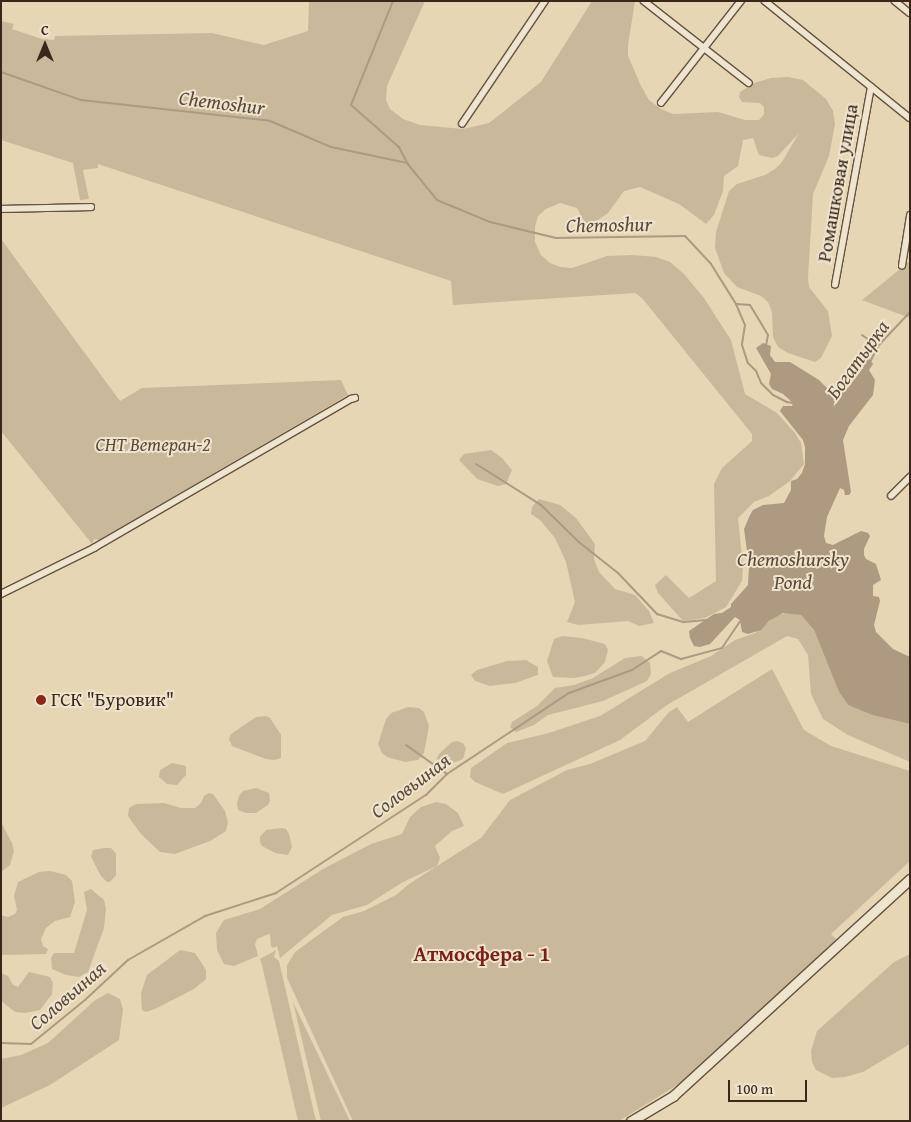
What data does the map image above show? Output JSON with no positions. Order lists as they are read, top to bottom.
{
  "streets": {
    "street": ["Ромашковая улица"]
  },
  "districts": ["Атмосфера - 1"],
  "water": [
    "Chemoshur",
    "Богатырка",
    "Chemoshursky Pond",
    "Соловьиная"
  ],
  "parks": ["СНТ Ветеран-2"],
  "places": ["ГСК \"Буровик\""],
  "scale_bar": "100 m",
  "north": "top"
}
